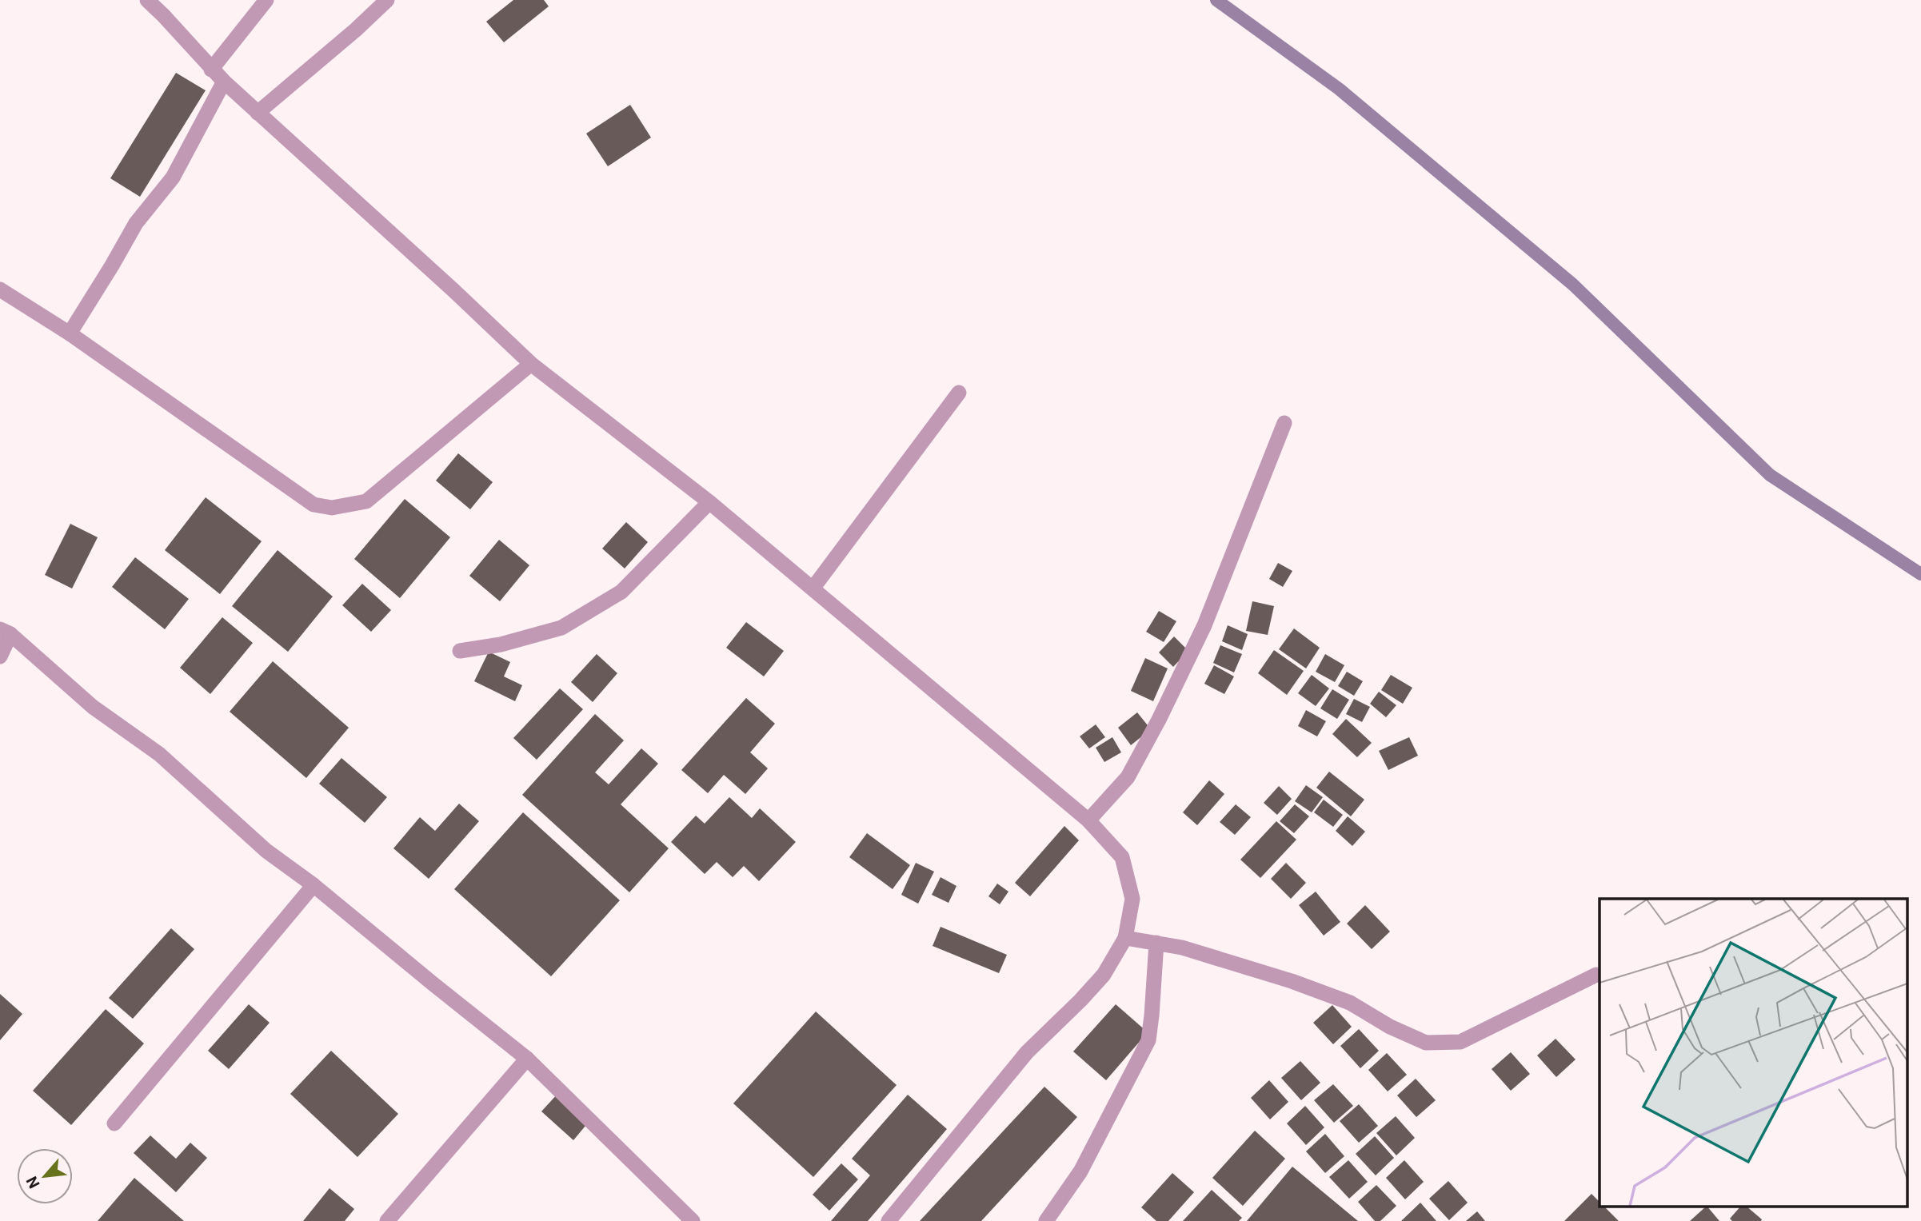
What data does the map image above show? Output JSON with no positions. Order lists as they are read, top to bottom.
{
  "north": "bottom left"
}
